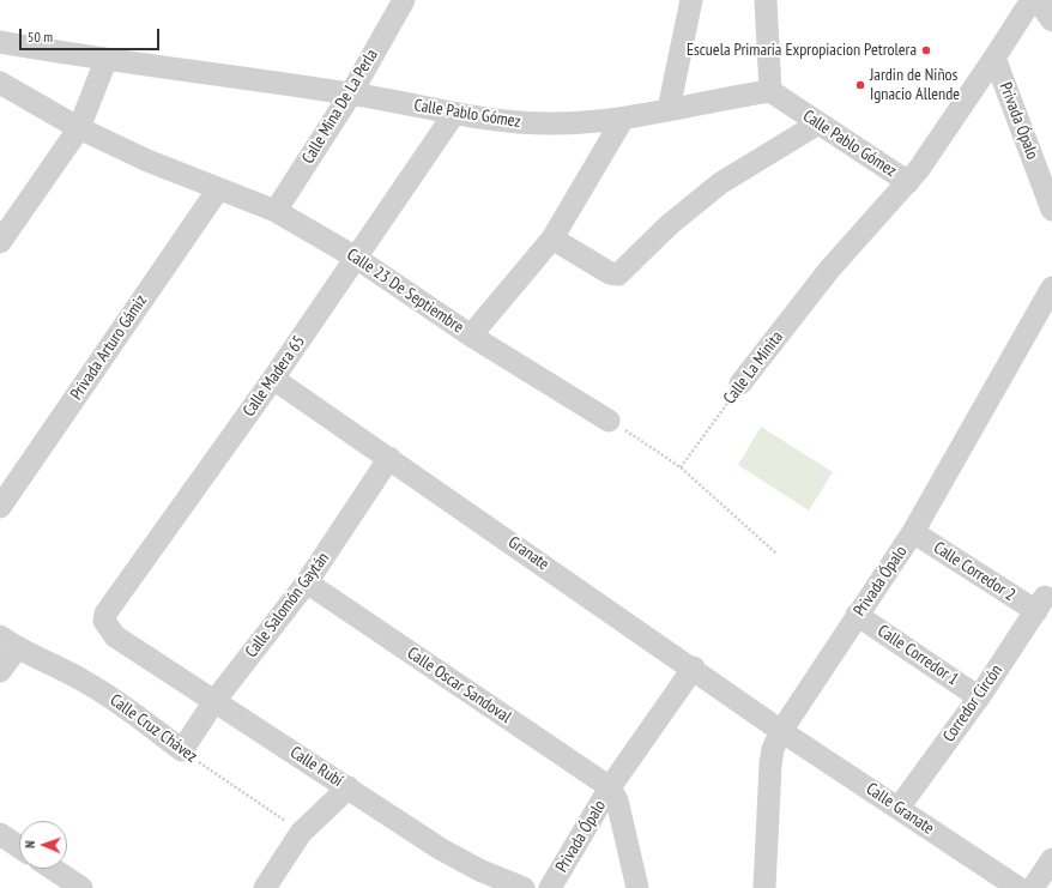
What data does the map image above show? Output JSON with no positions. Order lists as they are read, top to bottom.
{
  "streets": {
    "street": [
      "Calle Mina De La Perla",
      "Calle Pablo Gómez",
      "Privada Ópalo",
      "Calle 23 De Septiembre",
      "Privada Arturo Gámiz",
      "Calle La Minita",
      "Calle Madera 65",
      "Granate",
      "Calle Corredor 2",
      "Calle Salomón Gaytán",
      "Calle Corredor 1",
      "Calle Oscar Sandoval",
      "Corredor Circón",
      "Calle Cruz Chávez",
      "Calle Rubí",
      "Calle Granate"
    ]
  },
  "crossings": [
    ["Calle Mina De La Perla", "Calle Pablo Gómez"],
    ["Calle Mina De La Perla", "Calle 23 De Septiembre"],
    ["Calle Pablo Gómez", "Calle La Minita"],
    ["Calle Pablo Gómez", "Calle Madera 65"],
    ["Privada Ópalo", "Granate"],
    ["Privada Ópalo", "Calle Corredor 2"],
    ["Privada Ópalo", "Calle Corredor 1"],
    ["Privada Ópalo", "Calle Oscar Sandoval"],
    ["Privada Ópalo", "Calle Granate"],
    ["Calle 23 De Septiembre", "Privada Arturo Gámiz"],
    ["Calle 23 De Septiembre", "Calle Madera 65"],
    ["Calle Madera 65", "Granate"],
    ["Calle Madera 65", "Calle Rubí"],
    ["Granate", "Calle Salomón Gaytán"],
    ["Granate", "Calle Granate"],
    ["Calle Corredor 2", "Corredor Circón"],
    ["Calle Salomón Gaytán", "Calle Oscar Sandoval"],
    ["Calle Salomón Gaytán", "Calle Cruz Chávez"],
    ["Calle Salomón Gaytán", "Calle Rubí"],
    ["Calle Corredor 1", "Corredor Circón"],
    ["Corredor Circón", "Calle Granate"]
  ],
  "places": ["Escuela Primaria Expropiacion Petrolera", "Jardin de Niños Ignacio Allende"],
  "scale_bar": "50 m",
  "north": "left"
}
